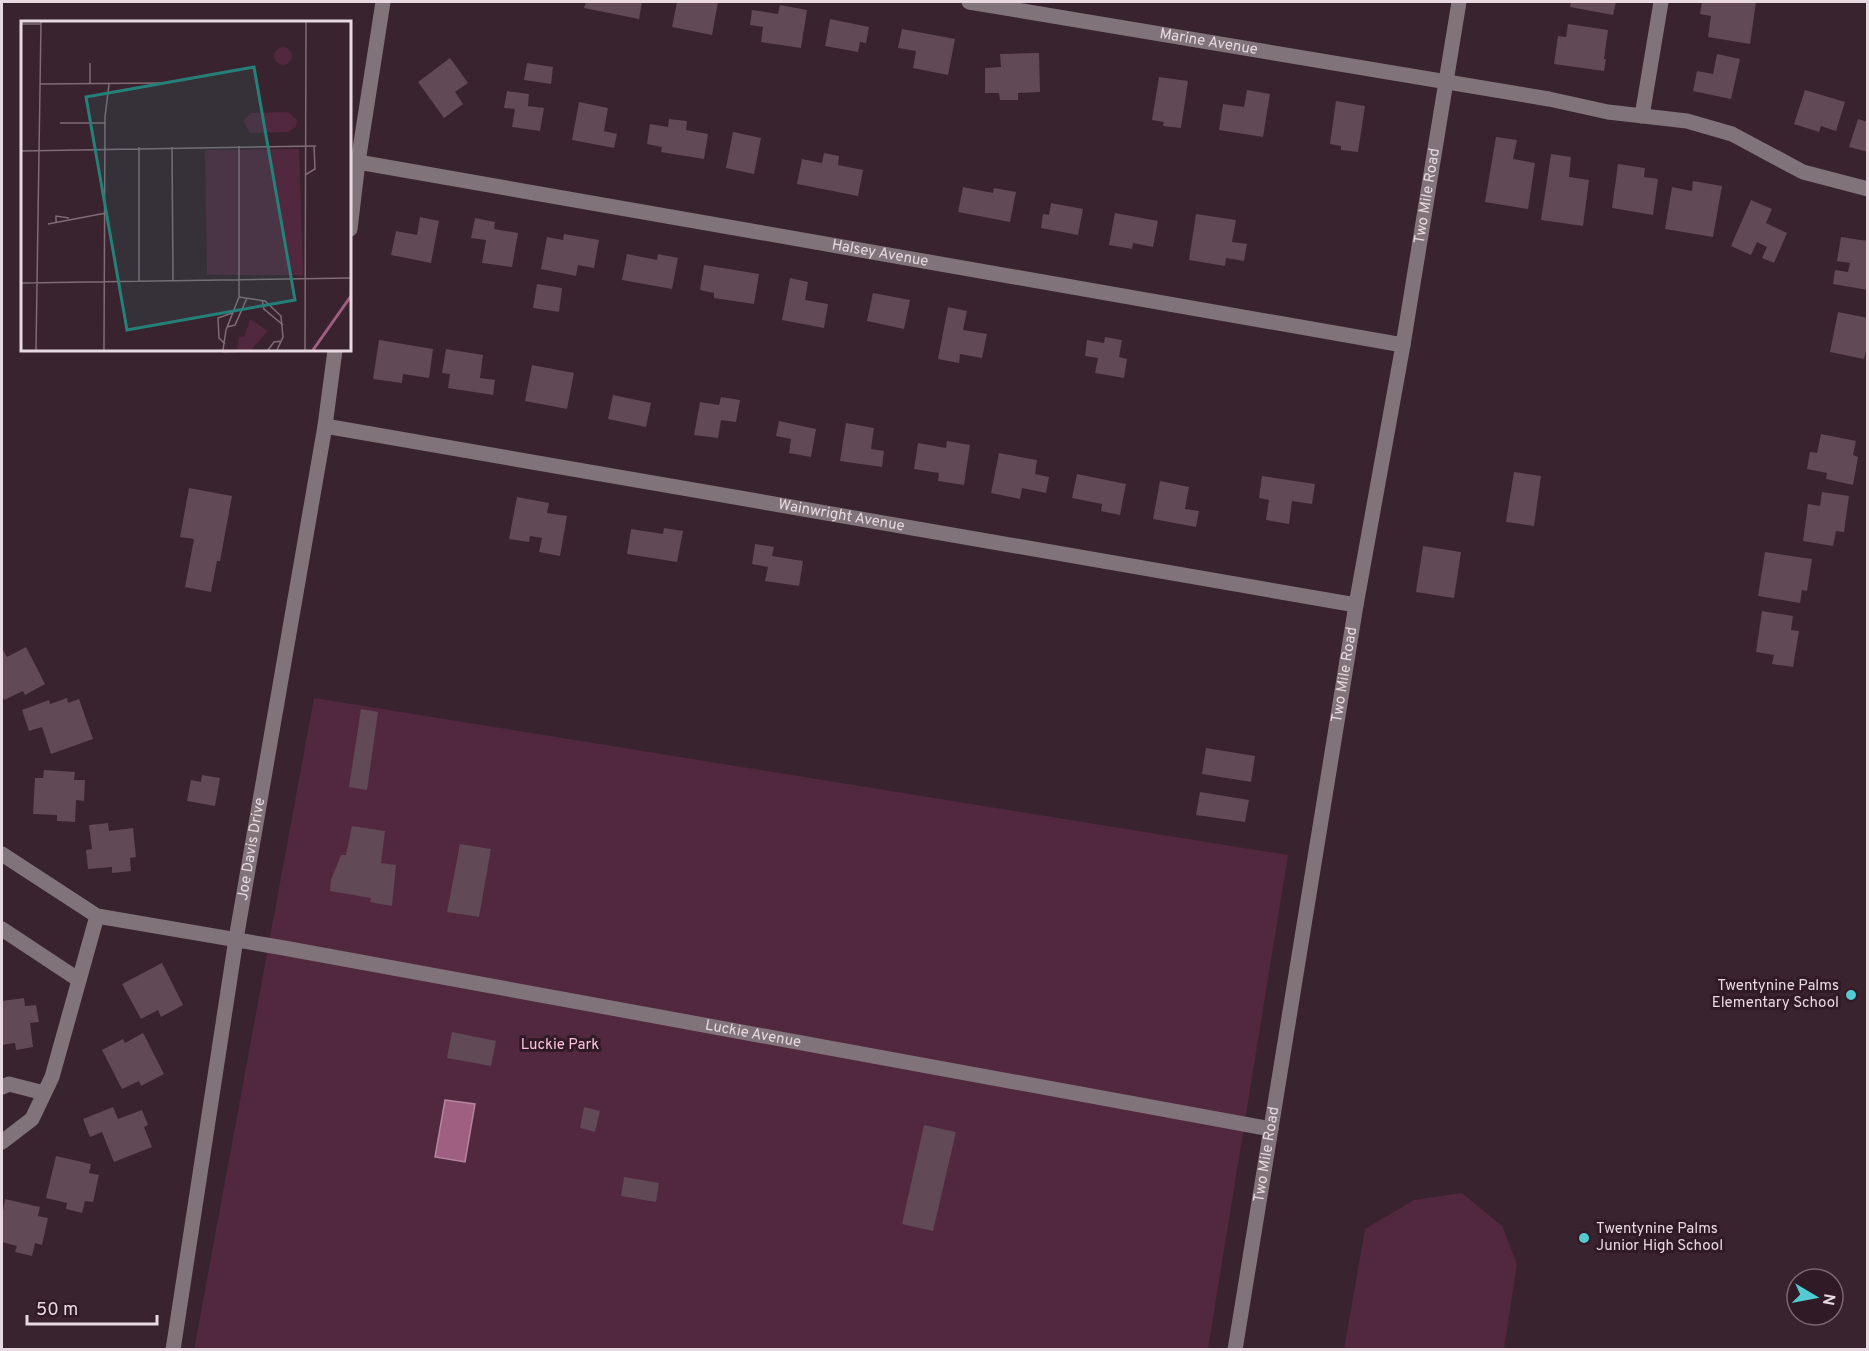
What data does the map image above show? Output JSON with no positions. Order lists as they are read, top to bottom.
{
  "streets": {
    "street": [
      "Marine Avenue",
      "Two Mile Road",
      "Halsey Avenue",
      "Wainwright Avenue",
      "Joe Davis Drive",
      "Luckie Avenue"
    ]
  },
  "crossings": [
    ["Marine Avenue", "Two Mile Road"],
    ["Two Mile Road", "Halsey Avenue"],
    ["Two Mile Road", "Wainwright Avenue"],
    ["Two Mile Road", "Luckie Avenue"],
    ["Wainwright Avenue", "Joe Davis Drive"],
    ["Joe Davis Drive", "Luckie Avenue"]
  ],
  "parks": ["Luckie Park"],
  "places": ["Twentynine Palms Elementary School", "Twentynine Palms Junior High School"],
  "scale_bar": "50 m",
  "north": "right"
}
